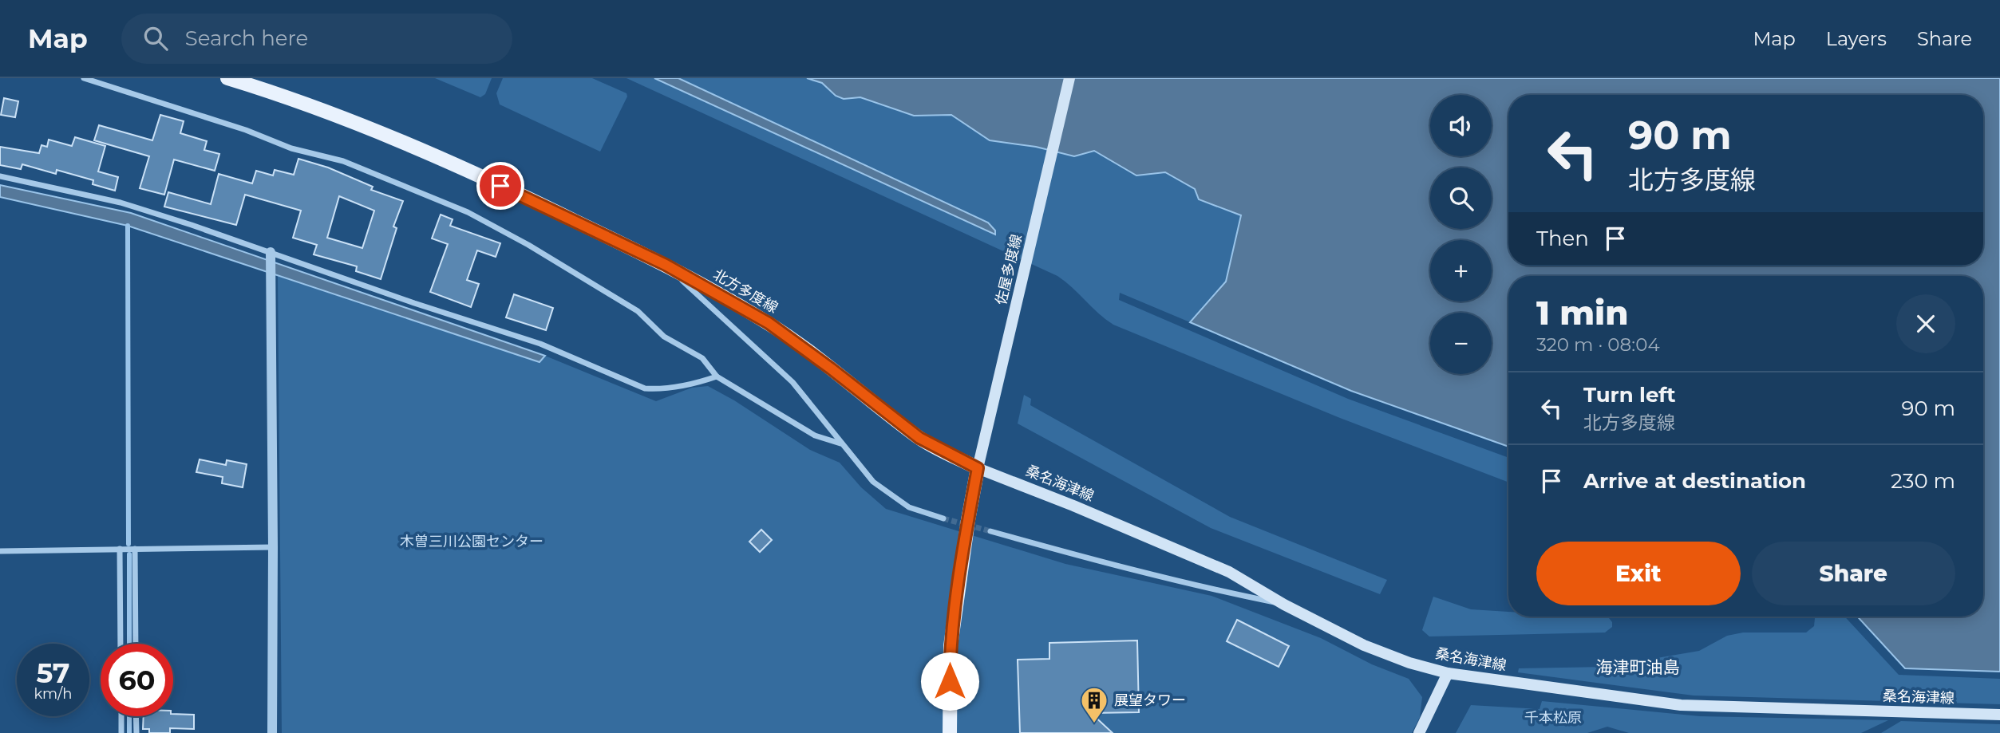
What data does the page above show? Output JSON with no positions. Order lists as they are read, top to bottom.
{
  "streets": {
    "main road": ["佐屋多度線", "北方多度線", "桑名海津線"]
  },
  "crossings": [
    ["佐屋多度線", "北方多度線"],
    ["佐屋多度線", "桑名海津線"],
    ["北方多度線", "桑名海津線"]
  ],
  "districts": ["海津町油島"],
  "parks": ["木曽三川公園センター", "千本松原"],
  "places": {
    "building": ["展望タワー"]
  },
  "page": {
    "header": "Map",
    "search": "Search here",
    "nav": ["Map", "Layers", "Share"],
    "map_buttons": ["+", "−"],
    "turn": ["90 m", "北方多度線"],
    "then": "Then",
    "heading": ["1 min", "320 m · 08:04"],
    "list": [
      {
        "name": "Turn left",
        "note": "北方多度線",
        "value": "90 m"
      },
      {
        "name": "Arrive at destination",
        "value": "230 m"
      }
    ],
    "buttons": ["Exit", "Share"],
    "speed": "57 km/h",
    "limit": "60"
  }
}
